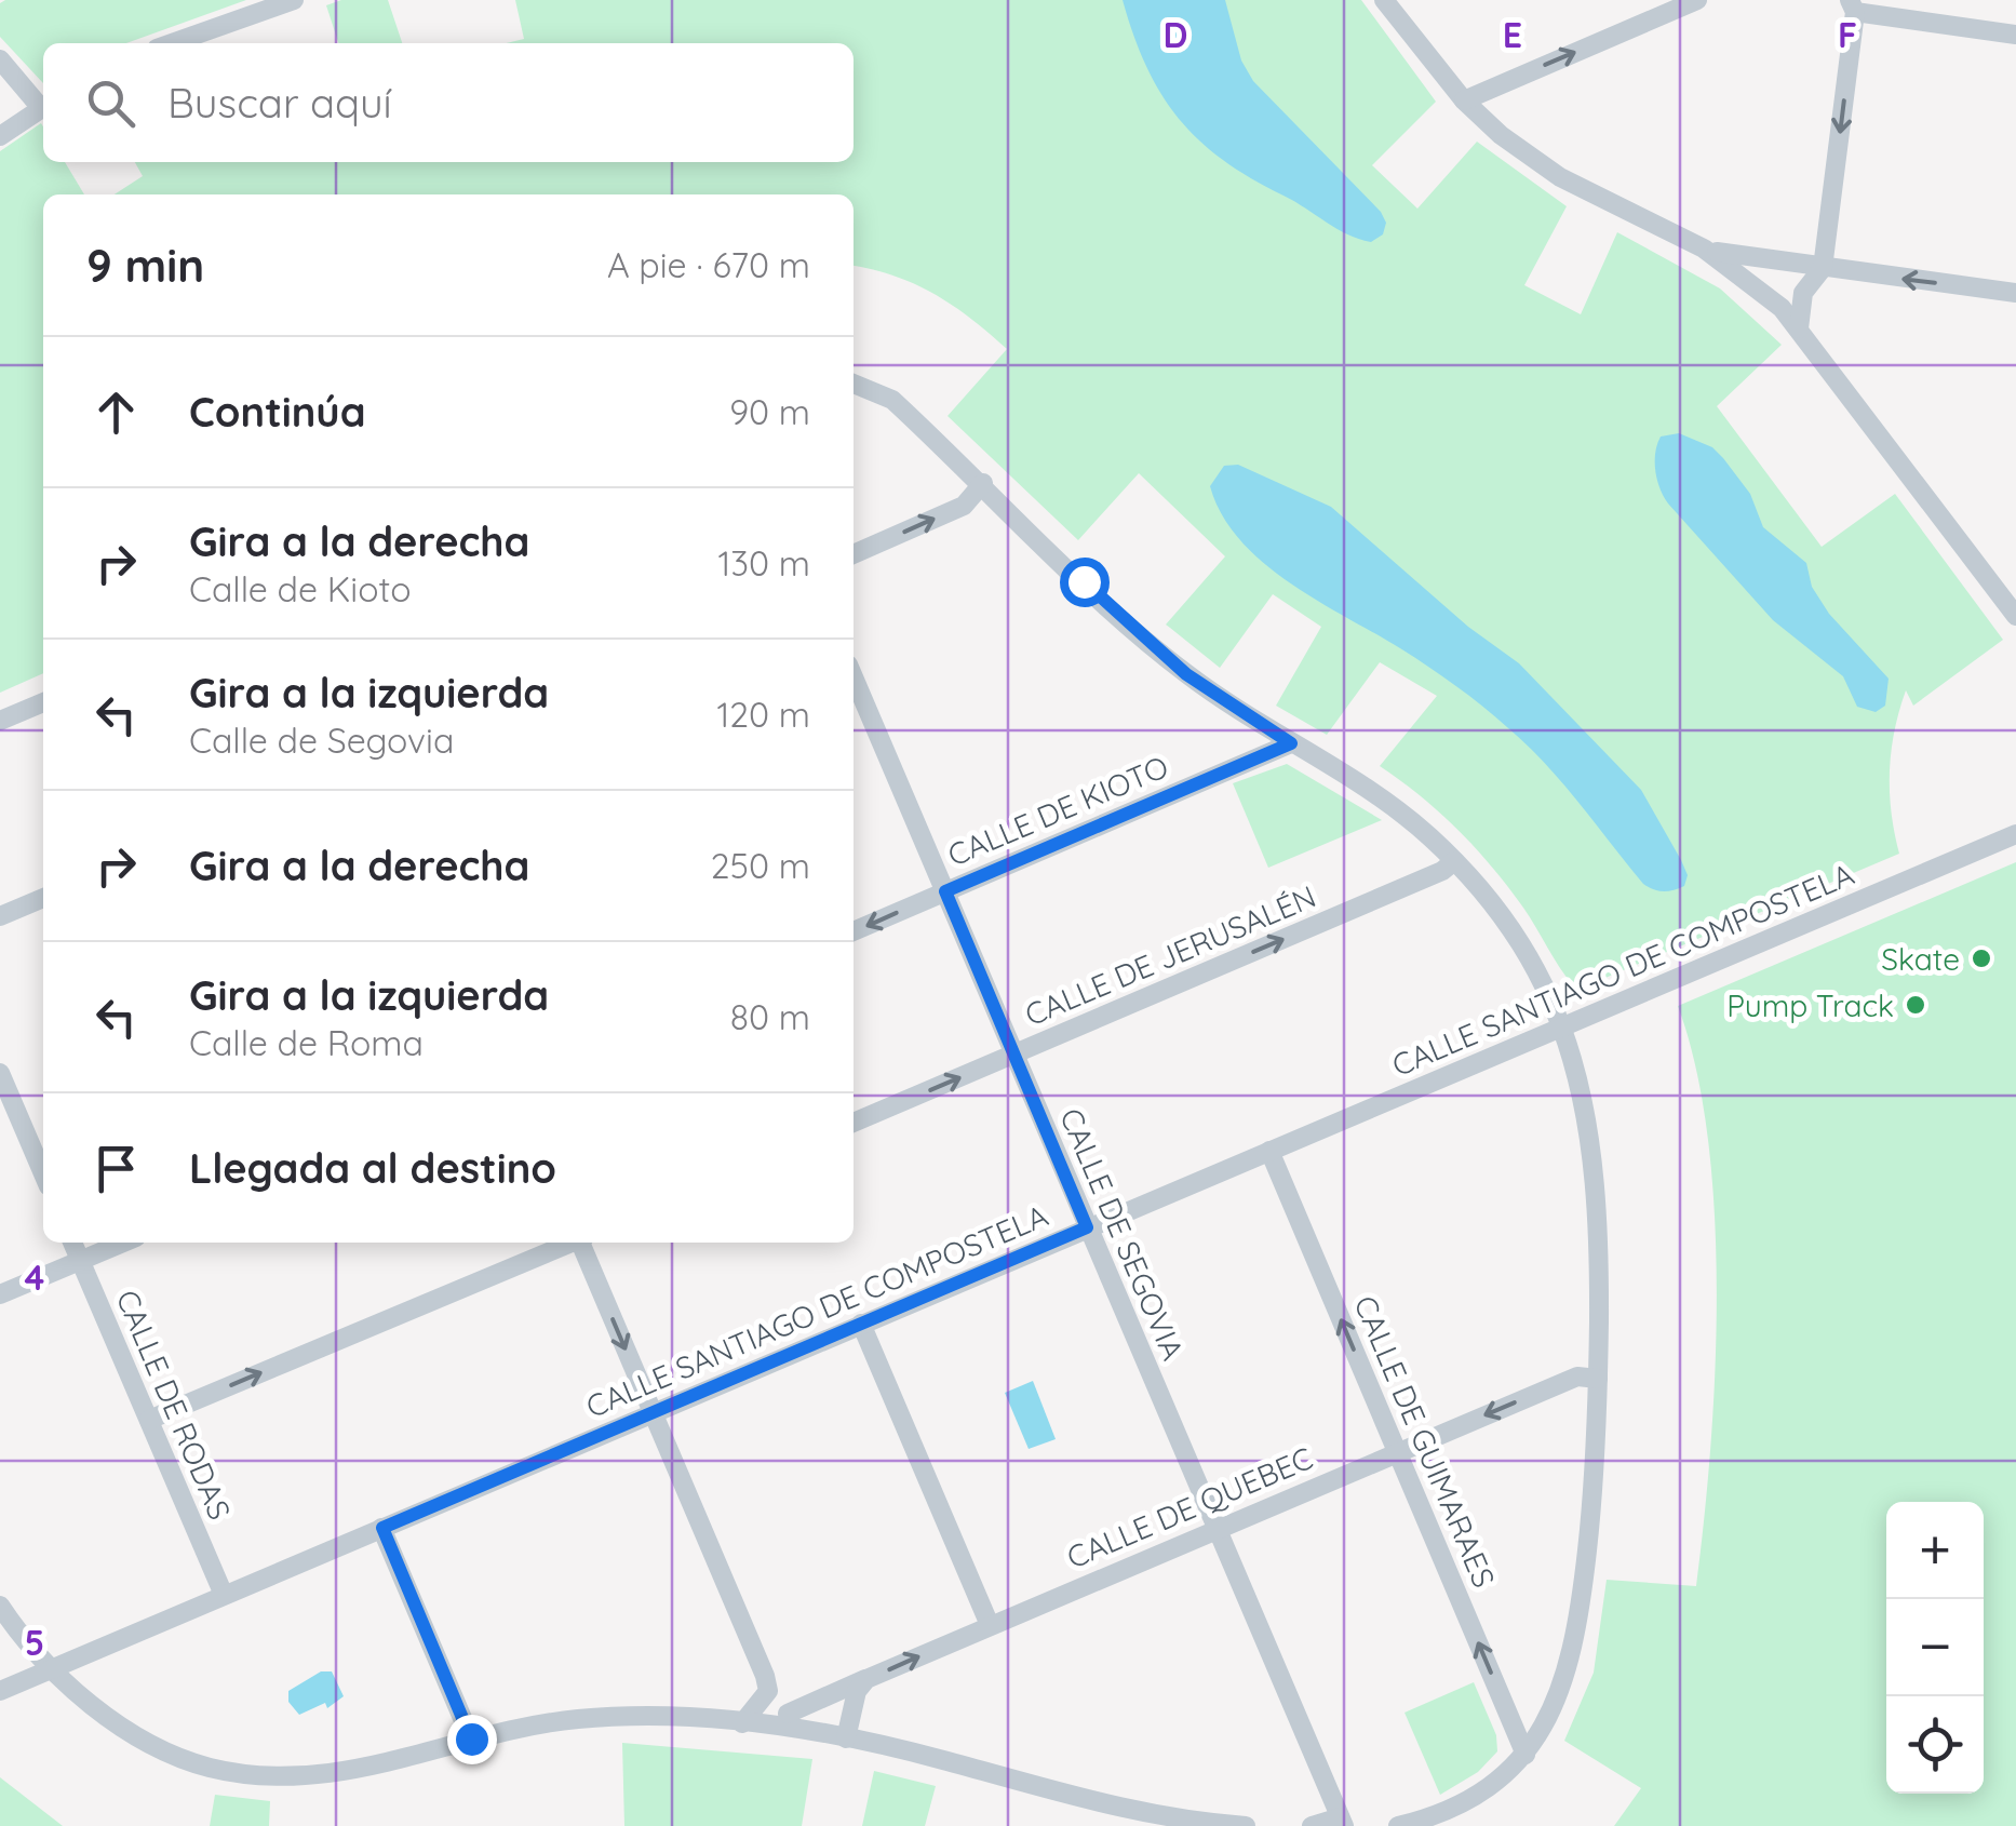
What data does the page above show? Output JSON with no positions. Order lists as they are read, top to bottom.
{
  "streets": {
    "street": [
      "CALLE DE KIOTO",
      "CALLE DE JERUSALÉN",
      "CALLE SANTIAGO DE COMPOSTELA",
      "CALLE DE SEGOVIA",
      "CALLE DE RODAS",
      "CALLE DE GUIMARAES",
      "CALLE DE QUEBEC"
    ]
  },
  "crossings": [
    ["CALLE DE KIOTO", "CALLE DE SEGOVIA"],
    ["CALLE DE JERUSALÉN", "CALLE DE SEGOVIA"],
    ["CALLE SANTIAGO DE COMPOSTELA", "CALLE DE SEGOVIA"],
    ["CALLE SANTIAGO DE COMPOSTELA", "CALLE DE RODAS"],
    ["CALLE SANTIAGO DE COMPOSTELA", "CALLE DE GUIMARAES"],
    ["CALLE DE SEGOVIA", "CALLE DE QUEBEC"],
    ["CALLE DE GUIMARAES", "CALLE DE QUEBEC"]
  ],
  "one_way": ["CALLE DE JERUSALÉN", "CALLE DE GUIMARAES"],
  "places": ["Skate", "Pump Track"],
  "page": {
    "search": "Buscar aquí",
    "heading": ["9 min", "A pie · 670 m"],
    "list": [
      ["Continúa", "90 m"],
      ["Gira a la derecha", "Calle de Kioto", "130 m"],
      ["Gira a la izquierda", "Calle de Segovia", "120 m"],
      ["Gira a la derecha", "250 m"],
      ["Gira a la izquierda", "Calle de Roma", "80 m"],
      "Llegada al destino"
    ],
    "map_buttons": ["+", "−"]
  },
  "grid": {
    "columns": ["D", "E", "F"],
    "rows": ["4", "5"]
  }
}
